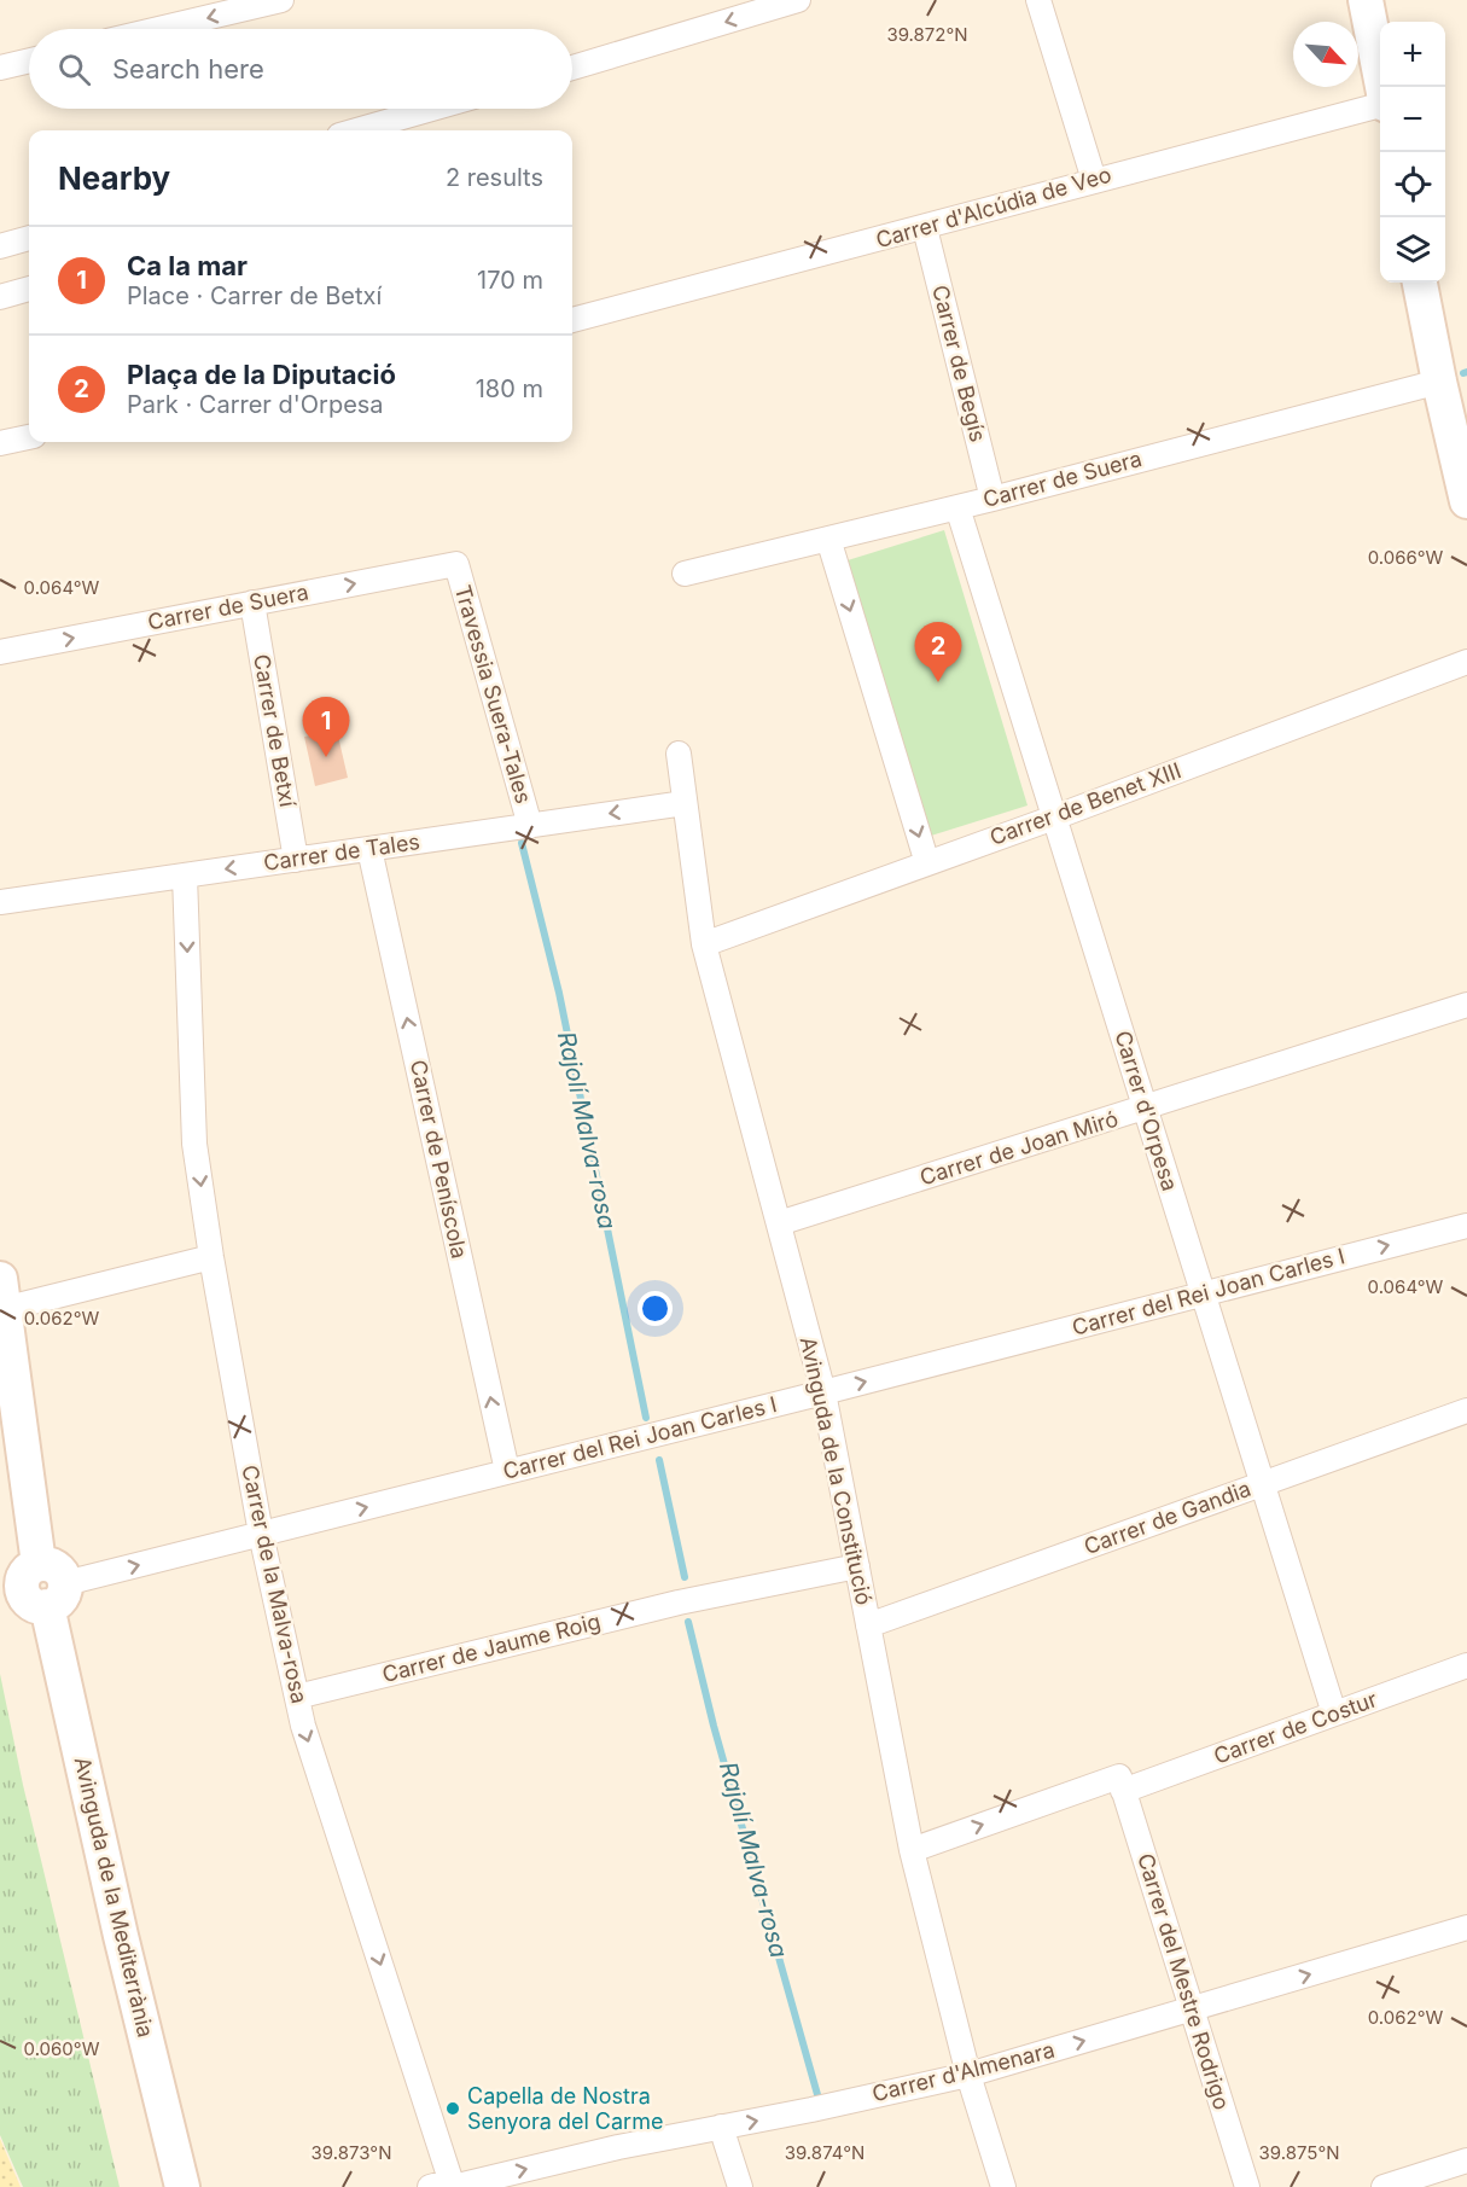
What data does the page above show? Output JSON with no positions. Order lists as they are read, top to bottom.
{
  "streets": {
    "street": [
      "Carrer d'Alcúdia de Veo",
      "Carrer de Begís",
      "Carrer de Suera",
      "Travessia Suera-Tales",
      "Carrer de Betxí",
      "Carrer de Benet XIII",
      "Carrer de Tales",
      "Carrer d'Orpesa",
      "Carrer de Joan Miró",
      "Carrer de Peníscola",
      "Carrer del Rei Joan Carles I",
      "Avinguda de la Constitució",
      "Carrer de Gandia",
      "Carrer de la Malva-rosa",
      "Carrer de Jaume Roig",
      "Carrer de Costur",
      "Avinguda de la Mediterrània",
      "Carrer del Mestre Rodrigo",
      "Carrer d'Almenara"
    ]
  },
  "crossings": [
    ["Carrer d'Alcúdia de Veo", "Carrer de Begís"],
    ["Carrer de Begís", "Carrer de Suera"],
    ["Carrer de Suera", "Travessia Suera-Tales"],
    ["Carrer de Suera", "Carrer de Betxí"],
    ["Carrer de Suera", "Carrer d'Orpesa"],
    ["Travessia Suera-Tales", "Carrer de Tales"],
    ["Carrer de Betxí", "Carrer de Tales"],
    ["Carrer de Benet XIII", "Carrer d'Orpesa"],
    ["Carrer de Benet XIII", "Avinguda de la Constitució"],
    ["Carrer de Tales", "Carrer de Peníscola"],
    ["Carrer de Tales", "Avinguda de la Constitució"],
    ["Carrer de Tales", "Carrer de la Malva-rosa"],
    ["Carrer d'Orpesa", "Carrer de Joan Miró"],
    ["Carrer d'Orpesa", "Carrer del Rei Joan Carles I"],
    ["Carrer d'Orpesa", "Carrer de Gandia"],
    ["Carrer d'Orpesa", "Carrer de Costur"],
    ["Carrer de Joan Miró", "Avinguda de la Constitució"],
    ["Carrer de Peníscola", "Carrer del Rei Joan Carles I"],
    ["Carrer del Rei Joan Carles I", "Avinguda de la Constitució"],
    ["Carrer del Rei Joan Carles I", "Carrer de la Malva-rosa"],
    ["Carrer del Rei Joan Carles I", "Avinguda de la Mediterrània"],
    ["Avinguda de la Constitució", "Carrer de Gandia"],
    ["Avinguda de la Constitució", "Carrer de Jaume Roig"],
    ["Avinguda de la Constitució", "Carrer de Costur"],
    ["Avinguda de la Constitució", "Carrer d'Almenara"],
    ["Carrer de la Malva-rosa", "Carrer de Jaume Roig"],
    ["Carrer de la Malva-rosa", "Carrer d'Almenara"],
    ["Carrer de Costur", "Carrer del Mestre Rodrigo"],
    ["Carrer del Mestre Rodrigo", "Carrer d'Almenara"]
  ],
  "one_way": [
    "Carrer de Suera",
    "Carrer de Tales",
    "Carrer de Peníscola",
    "Carrer del Rei Joan Carles I",
    "Carrer de la Malva-rosa",
    "Carrer de Costur",
    "Carrer d'Almenara"
  ],
  "water": ["Rajolí Malva-rosa"],
  "places": ["Capella de Nostra Senyora del Carme"],
  "north": "bottom right",
  "page": {
    "map_buttons": ["+", "−"],
    "search": "Search here",
    "heading": ["Nearby", "2 results"],
    "list": [
      {
        "mark": "1",
        "name": "Ca la mar",
        "note": "Place · Carrer de Betxí",
        "value": "170 m"
      },
      {
        "mark": "2",
        "name": "Plaça de la Diputació",
        "note": "Park · Carrer d'Orpesa",
        "value": "180 m"
      }
    ],
    "pins": ["2", "1"]
  },
  "coordinates": [
    "39.872°N",
    "0.066°W",
    "0.064°W",
    "0.062°W",
    "0.060°W",
    "39.873°N",
    "39.874°N",
    "39.875°N"
  ]
}
